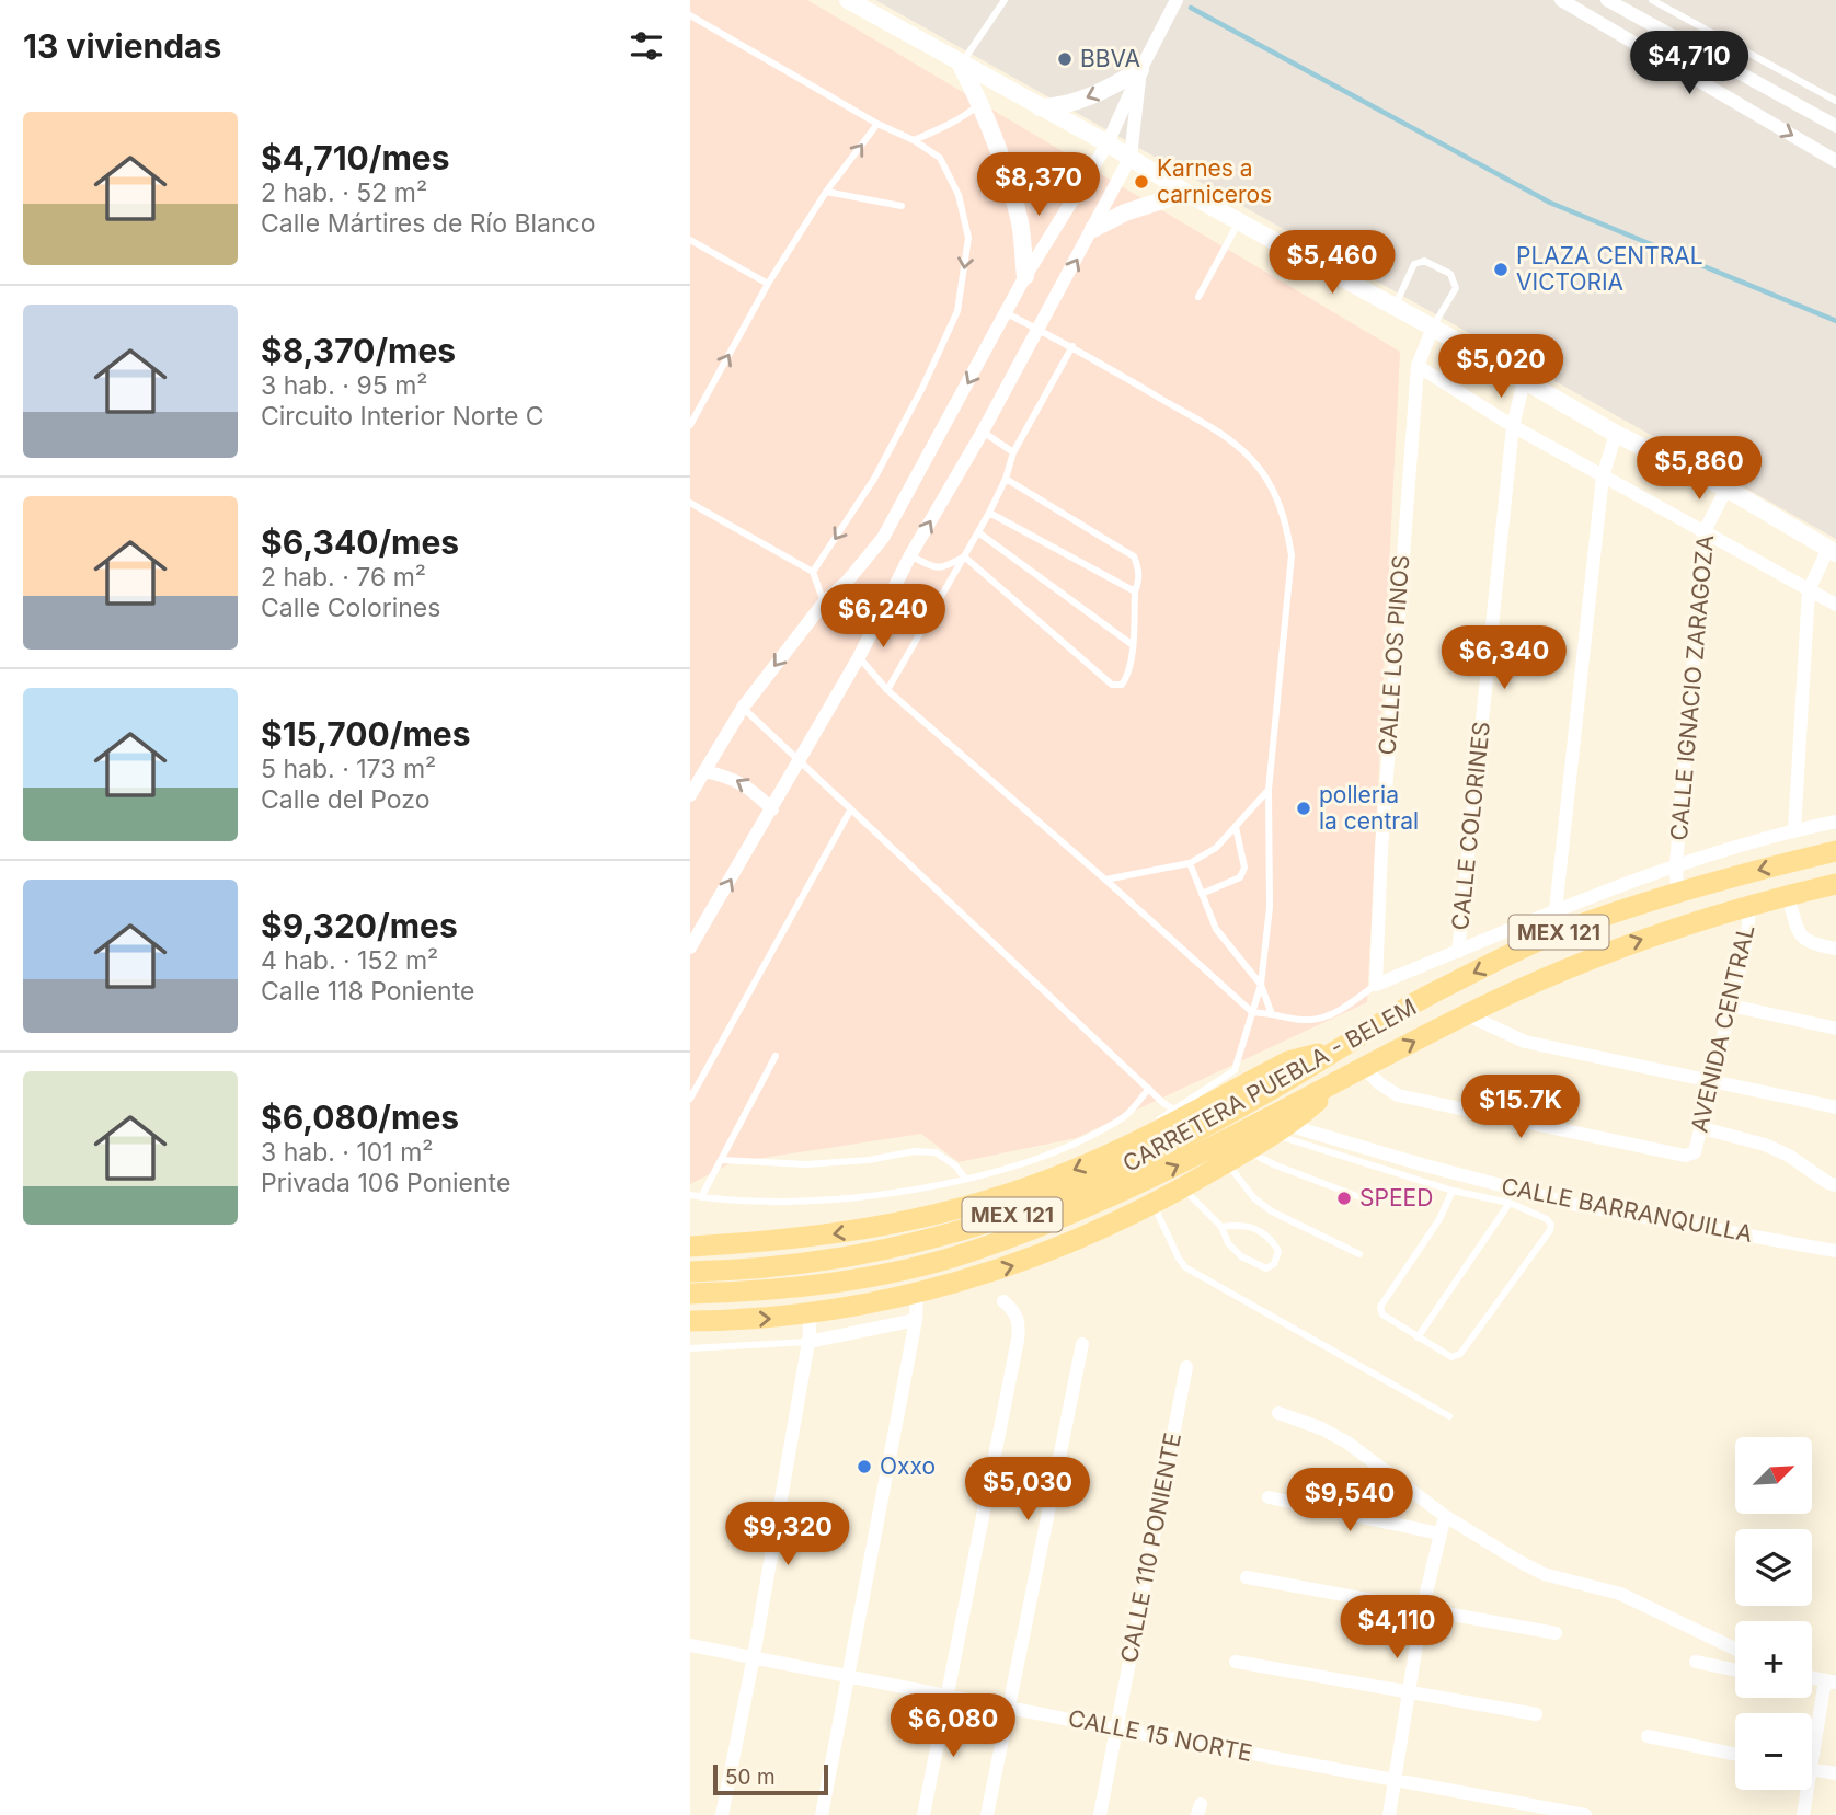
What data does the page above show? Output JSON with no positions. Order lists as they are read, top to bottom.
{
  "streets": {
    "main road": ["MEX 121", "CARRETERA PUEBLA - BELEM"],
    "street": [
      "CALLE LOS PINOS",
      "CALLE IGNACIO ZARAGOZA",
      "CALLE COLORINES",
      "AVENIDA CENTRAL",
      "CALLE BARRANQUILLA",
      "CALLE 110 PONIENTE",
      "CALLE 15 NORTE"
    ]
  },
  "crossings": [
    ["CALLE IGNACIO ZARAGOZA", "CARRETERA PUEBLA - BELEM"],
    ["AVENIDA CENTRAL", "CARRETERA PUEBLA - BELEM"],
    ["CALLE 110 PONIENTE", "CALLE 15 NORTE"]
  ],
  "places": [
    "BBVA",
    "Karnes a carniceros",
    "PLAZA CENTRAL VICTORIA",
    "polleria la central",
    "SPEED",
    "Oxxo"
  ],
  "scale_bar": "50 m",
  "north": "top right",
  "page": {
    "heading": "13 viviendas",
    "price": [
      "$4,710",
      "$8,370",
      "$5,460",
      "$5,020",
      "$5,860",
      "$6,240",
      "$6,340",
      "$15.7K",
      "$5,030",
      "$9,540",
      "$9,320",
      "$4,110",
      "$6,080"
    ],
    "list": [
      {
        "name": "$4,710/mes",
        "note": "2 hab. · 52 m² · Calle Mártires de Río Blanco"
      },
      {
        "name": "$8,370/mes",
        "note": "3 hab. · 95 m² · Circuito Interior Norte C"
      },
      {
        "name": "$6,340/mes",
        "note": "2 hab. · 76 m² · Calle Colorines"
      },
      {
        "name": "$15,700/mes",
        "note": "5 hab. · 173 m² · Calle del Pozo"
      },
      {
        "name": "$9,320/mes",
        "note": "4 hab. · 152 m² · Calle 118 Poniente"
      },
      {
        "name": "$6,080/mes",
        "note": "3 hab. · 101 m² · Privada 106 Poniente"
      }
    ],
    "map_buttons": ["+", "−"],
    "scale": "50 m"
  }
}
